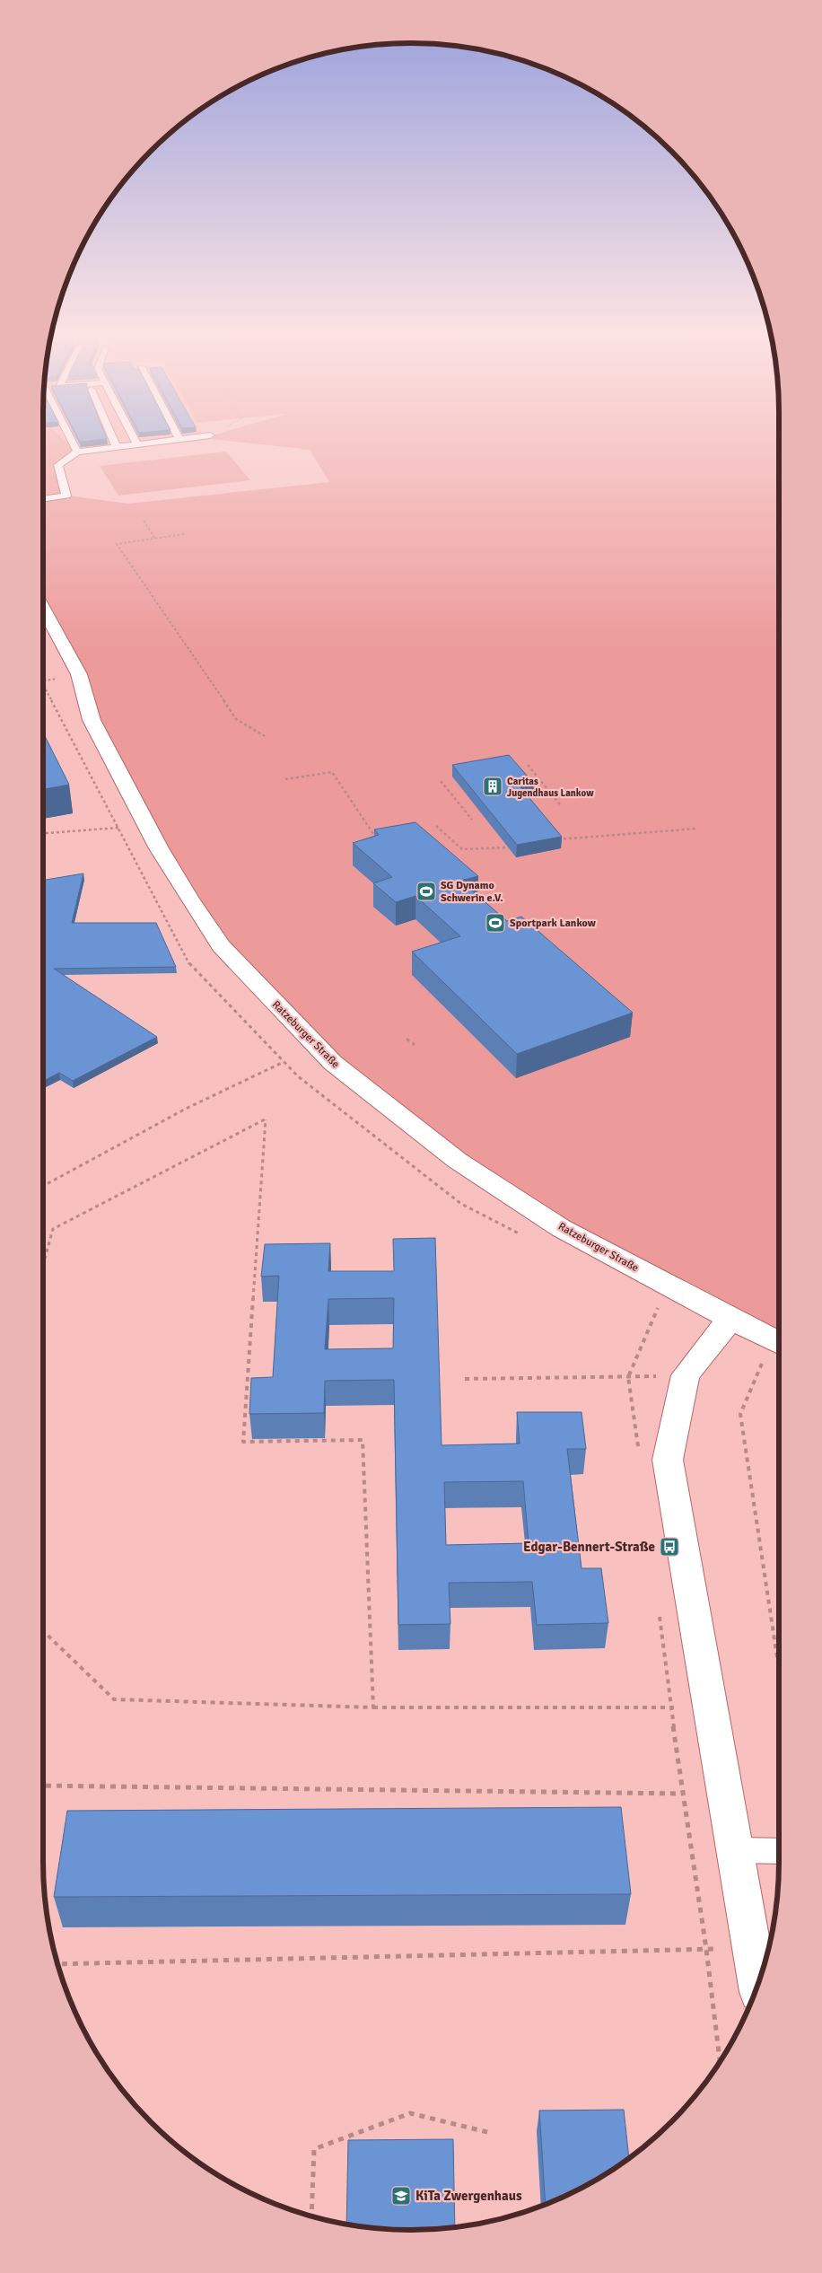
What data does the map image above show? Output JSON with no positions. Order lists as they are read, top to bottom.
{
  "streets": {
    "street": ["Ratzeburger Straße"]
  },
  "places": {
    "building": ["Caritas Jugendhaus Lankow"],
    "sports": ["SG Dynamo Schwerin e.V.", "Sportpark Lankow"],
    "bus stop": ["Edgar-Bennert-Straße"],
    "school or university": ["KiTa Zwergenhaus"]
  }
}
